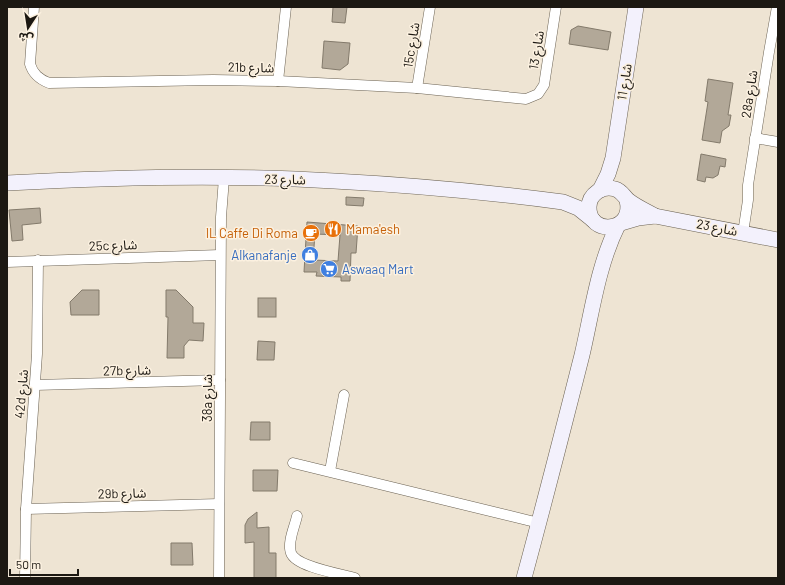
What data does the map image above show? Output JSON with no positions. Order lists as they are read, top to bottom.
{
  "streets": {
    "street": [
      "15c شارع",
      "شارع 13",
      "21b شارع",
      "شارع 11",
      "28a شارع",
      "شارع 23",
      "25c شارع",
      "27b شارع",
      "42d شارع",
      "38a شارع",
      "29b شارع"
    ]
  },
  "crossings": [
    ["15c شارع", "21b شارع"],
    ["شارع 13", "21b شارع"],
    ["شارع 11", "شارع 23"],
    ["28a شارع", "شارع 23"],
    ["شارع 23", "38a شارع"],
    ["25c شارع", "42d شارع"],
    ["25c شارع", "38a شارع"],
    ["27b شارع", "42d شارع"],
    ["27b شارع", "38a شارع"],
    ["42d شارع", "29b شارع"],
    ["38a شارع", "29b شارع"]
  ],
  "places": {
    "restaurant": ["Mama'esh"],
    "cafe": ["IL Caffe Di Roma"],
    "shop": ["Alkanafanje"],
    "supermarket": ["Aswaaq Mart"]
  },
  "scale_bar": "50 m",
  "north": "bottom"
}
